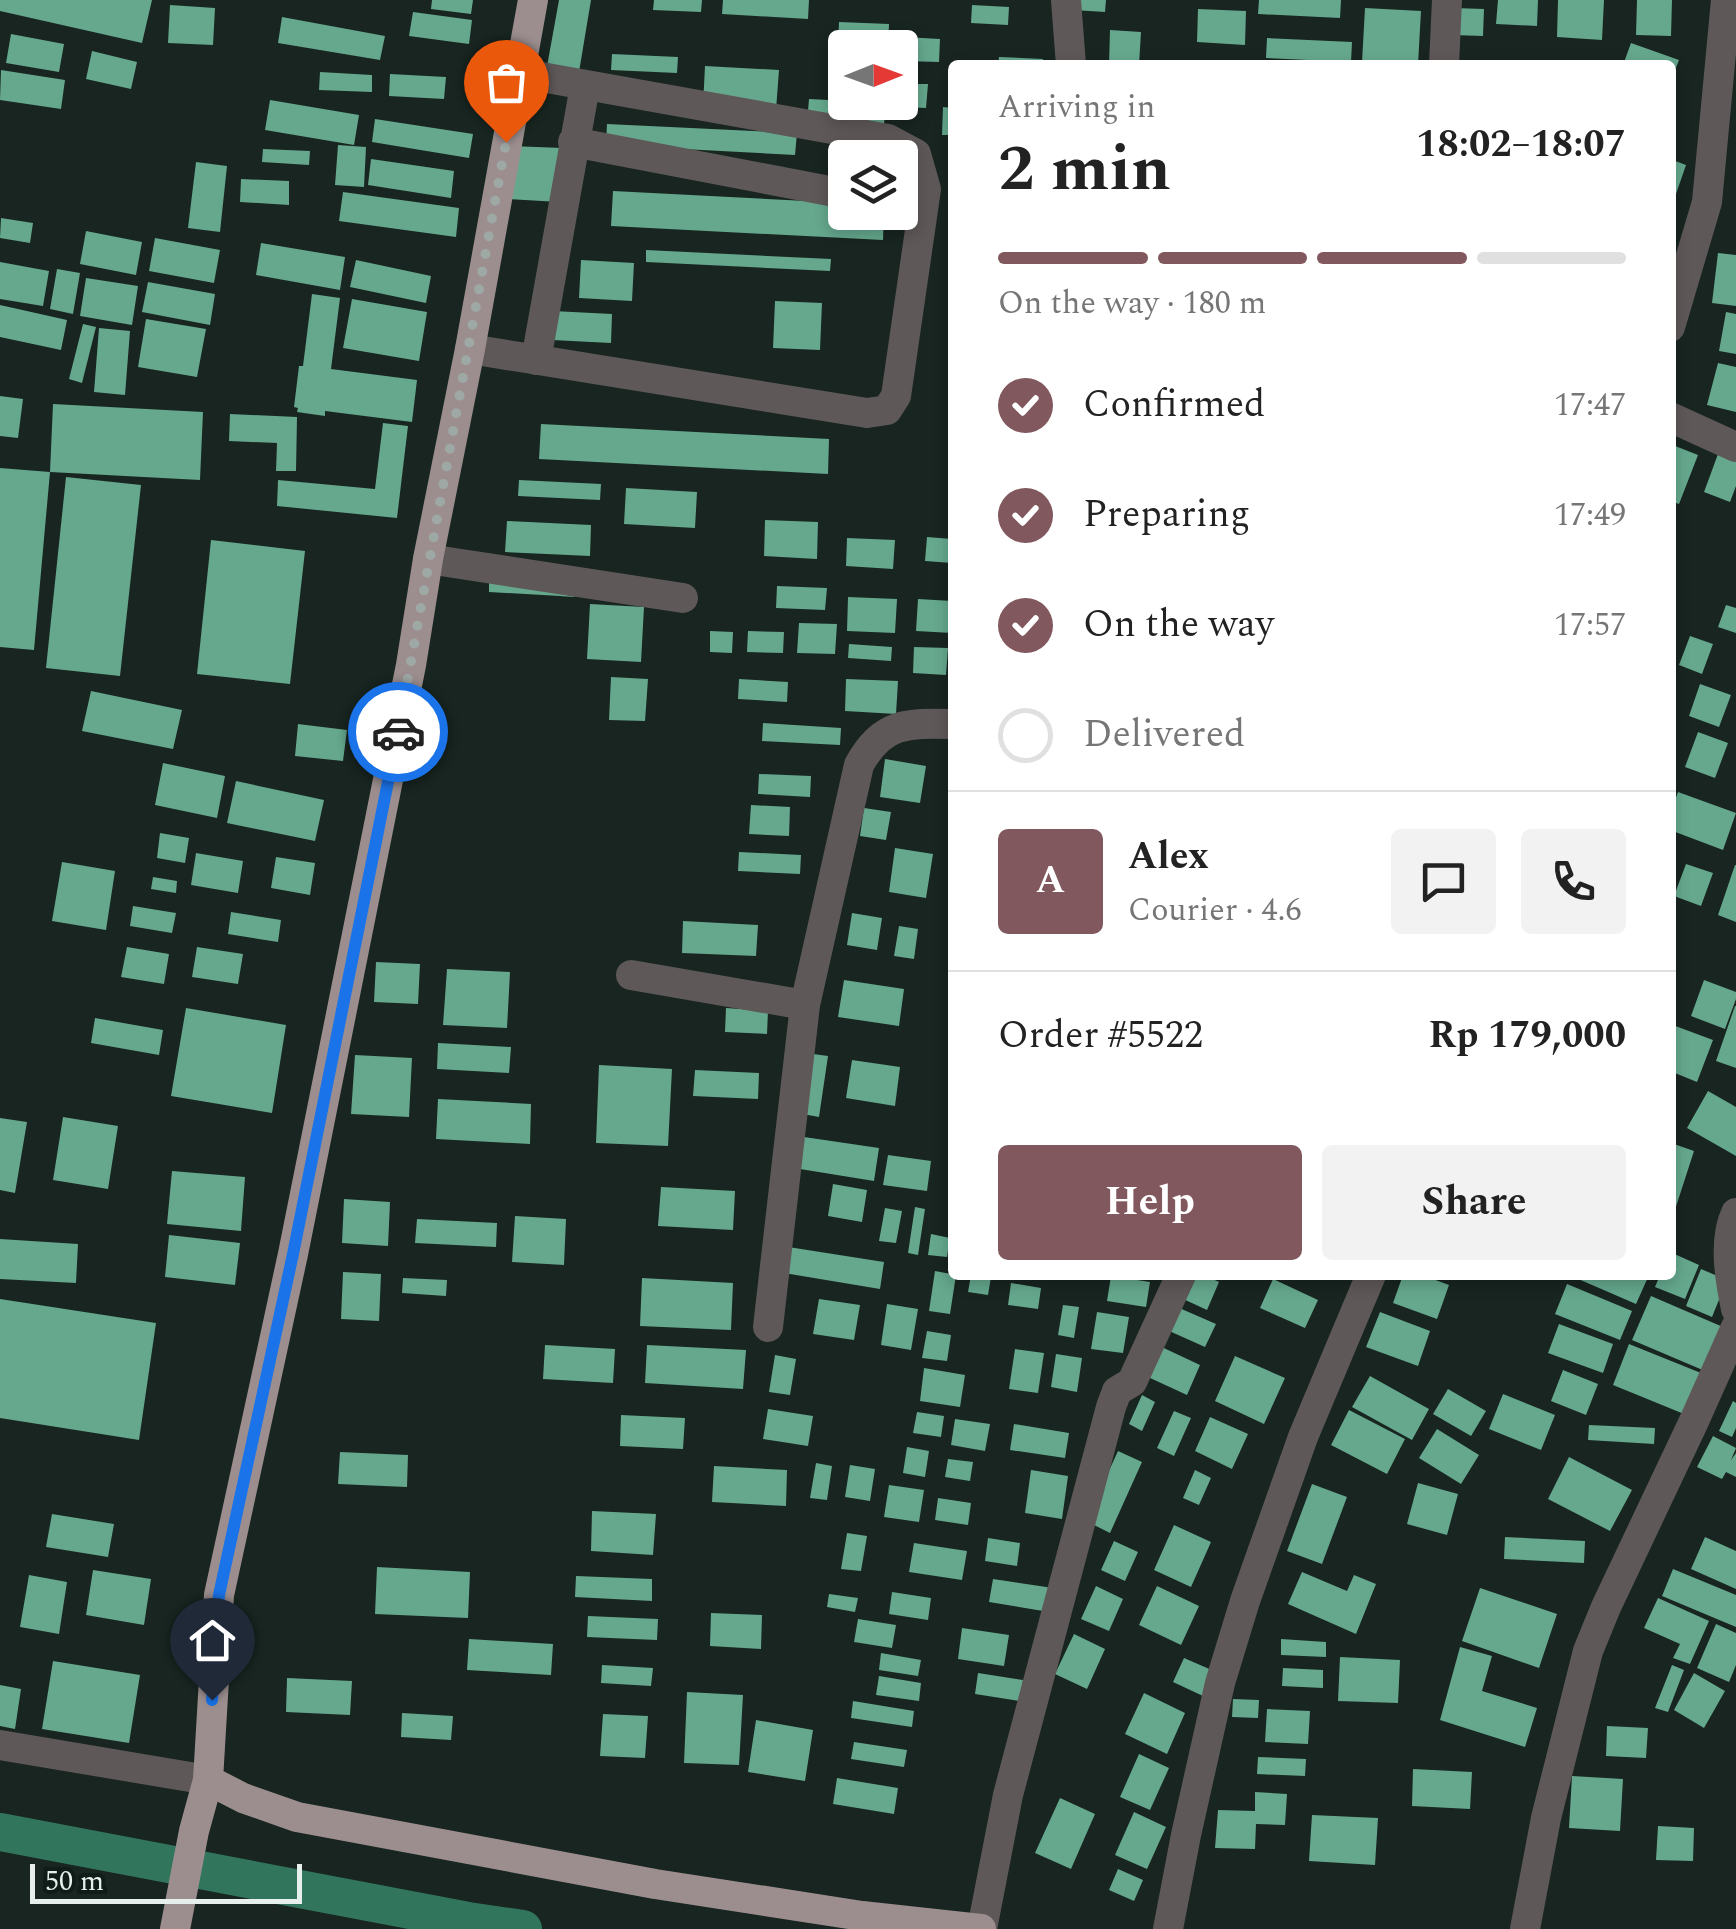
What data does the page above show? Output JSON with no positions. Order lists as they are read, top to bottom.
{
  "scale_bar": "50 m",
  "north": "right",
  "page": {
    "heading": ["2 min", "Arriving in", "18:02–18:07"],
    "panel": [
      "Alex",
      "Courier · 4.6",
      "Order #5522",
      "Rp 179,000"
    ],
    "bar": "On the way · 180 m",
    "list": [
      ["Confirmed", "17:47"],
      ["Preparing", "17:49"],
      ["On the way", "17:57"],
      "Delivered"
    ],
    "round": "A",
    "buttons": ["Help", "Share"],
    "scale": "50 m"
  }
}
